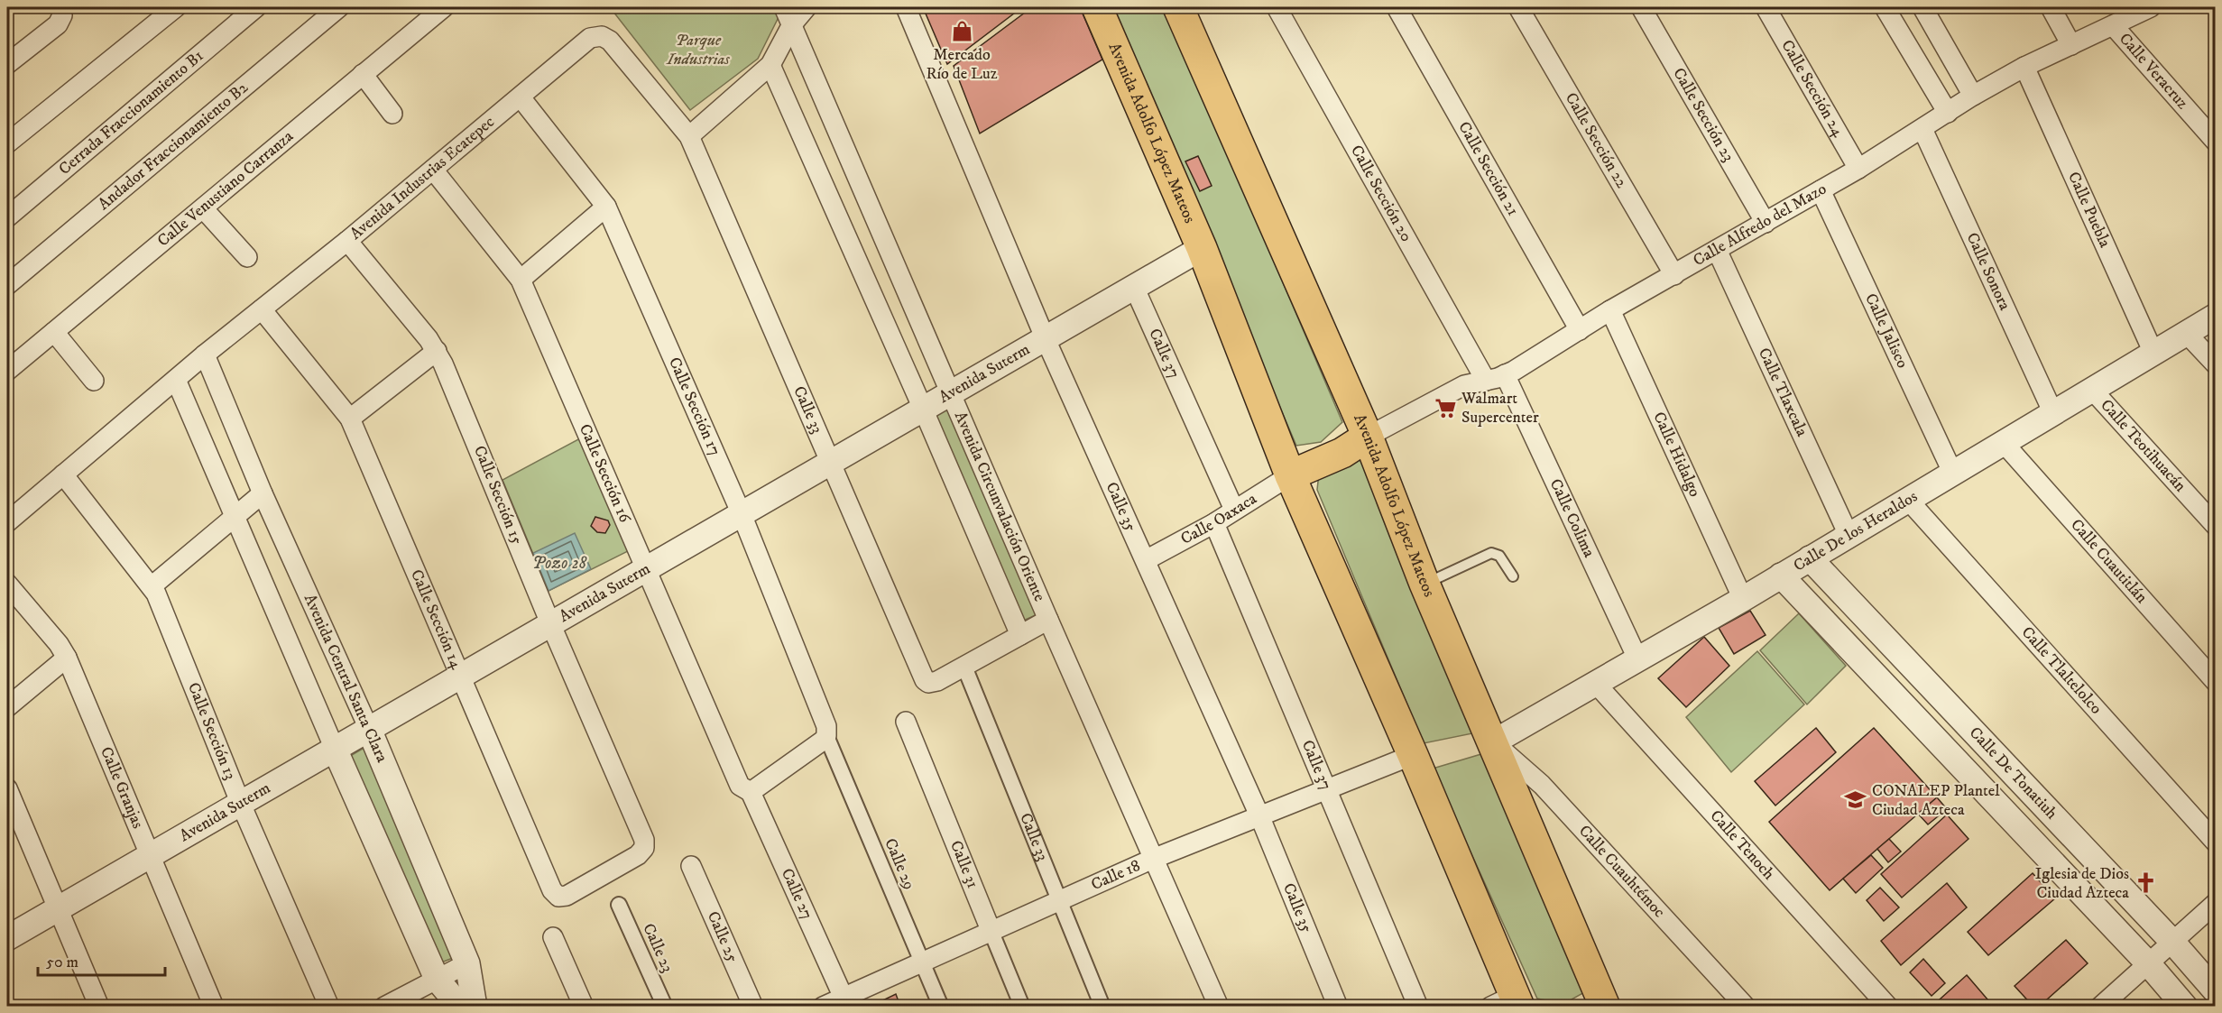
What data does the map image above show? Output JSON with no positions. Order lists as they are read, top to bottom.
{
  "streets": {
    "main road": ["Avenida Adolfo López Mateos"],
    "street": [
      "Calle Veracruz",
      "Calle Sección 24",
      "Cerrada Fraccionamiento B1",
      "Calle Sección 23",
      "Calle Sección 22",
      "Andador Fraccionamiento B2",
      "Calle Sección 21",
      "Avenida Industrias Ecatepec",
      "Calle Venustiano Carranza",
      "Calle Sección 20",
      "Calle Puebla",
      "Calle Alfredo del Mazo",
      "Calle Sonora",
      "Calle Jalisco",
      "Calle 37",
      "Avenida Suterm",
      "Calle Tlaxcala",
      "Calle Sección 17",
      "Calle 33",
      "Calle Teotihuacán",
      "Calle Hidalgo",
      "Calle Sección 16",
      "Calle Sección 15",
      "Avenida Circunvalación Oriente",
      "Calle 35",
      "Calle Colima",
      "Calle Oaxaca",
      "Calle De los Heraldos",
      "Calle Cuautitlán",
      "Calle Sección 14",
      "Calle Tlaltelolco",
      "Avenida Central Santa Clara",
      "Calle Sección 13",
      "Calle De Tonatiuh",
      "Calle Granjas",
      "Calle Tenoch",
      "Calle 29",
      "Calle 31",
      "Calle Cuauhtémoc",
      "Calle 18",
      "Calle 27",
      "Calle 25",
      "Calle 23"
    ]
  },
  "crossings": [
    ["Calle Veracruz", "Calle Alfredo del Mazo"],
    ["Calle Sección 24", "Calle Alfredo del Mazo"],
    ["Calle Sección 23", "Calle Alfredo del Mazo"],
    ["Avenida Adolfo López Mateos", "Calle Alfredo del Mazo"],
    ["Avenida Adolfo López Mateos", "Avenida Suterm"],
    ["Avenida Adolfo López Mateos", "Calle Oaxaca"],
    ["Avenida Adolfo López Mateos", "Calle De los Heraldos"],
    ["Avenida Adolfo López Mateos", "Calle Cuauhtémoc"],
    ["Avenida Adolfo López Mateos", "Calle 18"],
    ["Calle Sección 22", "Calle Alfredo del Mazo"],
    ["Calle Sección 21", "Calle Alfredo del Mazo"],
    ["Avenida Industrias Ecatepec", "Calle Sección 17"],
    ["Avenida Industrias Ecatepec", "Calle 33"],
    ["Avenida Industrias Ecatepec", "Calle Sección 16"],
    ["Avenida Industrias Ecatepec", "Calle Sección 15"],
    ["Avenida Industrias Ecatepec", "Calle Sección 14"],
    ["Avenida Industrias Ecatepec", "Avenida Central Santa Clara"],
    ["Avenida Industrias Ecatepec", "Calle Sección 13"],
    ["Calle Sección 20", "Calle Alfredo del Mazo"],
    ["Calle Puebla", "Calle Alfredo del Mazo"],
    ["Calle Puebla", "Calle De los Heraldos"],
    ["Calle Alfredo del Mazo", "Calle Sonora"],
    ["Calle Alfredo del Mazo", "Calle Jalisco"],
    ["Calle Alfredo del Mazo", "Calle Tlaxcala"],
    ["Calle Alfredo del Mazo", "Calle Hidalgo"],
    ["Calle Alfredo del Mazo", "Calle Colima"],
    ["Calle Sonora", "Calle De los Heraldos"],
    ["Calle Jalisco", "Calle De los Heraldos"],
    ["Calle 37", "Avenida Suterm"],
    ["Calle 37", "Calle Oaxaca"],
    ["Calle 37", "Calle 18"],
    ["Avenida Suterm", "Calle Sección 17"],
    ["Avenida Suterm", "Calle 33"],
    ["Avenida Suterm", "Calle Sección 16"],
    ["Avenida Suterm", "Calle Sección 15"],
    ["Avenida Suterm", "Avenida Circunvalación Oriente"],
    ["Avenida Suterm", "Calle 35"],
    ["Avenida Suterm", "Calle Sección 14"],
    ["Avenida Suterm", "Avenida Central Santa Clara"],
    ["Avenida Suterm", "Calle Sección 13"],
    ["Avenida Suterm", "Calle Granjas"],
    ["Calle Tlaxcala", "Calle De los Heraldos"],
    ["Calle Sección 17", "Calle 29"],
    ["Calle 33", "Calle 18"],
    ["Calle Teotihuacán", "Calle De los Heraldos"],
    ["Calle Hidalgo", "Calle De los Heraldos"],
    ["Calle Sección 16", "Calle 27"],
    ["Calle Sección 15", "Calle Sección 14"],
    ["Avenida Circunvalación Oriente", "Calle 18"],
    ["Calle 35", "Calle Oaxaca"],
    ["Calle 35", "Calle 18"],
    ["Calle Colima", "Calle De los Heraldos"],
    ["Calle De los Heraldos", "Calle Cuautitlán"],
    ["Calle De los Heraldos", "Calle Tlaltelolco"],
    ["Calle De los Heraldos", "Calle De Tonatiuh"],
    ["Calle De los Heraldos", "Calle Tenoch"],
    ["Calle De los Heraldos", "Calle Cuauhtémoc"],
    ["Calle 29", "Calle 18"],
    ["Calle 31", "Calle 18"],
    ["Calle 18", "Calle 27"]
  ],
  "water": ["Pozo 28"],
  "parks": ["Parque Industrias"],
  "places": {
    "shop": ["Mercado Río de Luz"],
    "supermarket": ["Walmart Supercenter"],
    "school or university": ["CONALEP Plantel Ciudad Azteca"],
    "church": ["Iglesia de Dios Ciudad Azteca"]
  },
  "scale_bar": "50 m"
}
